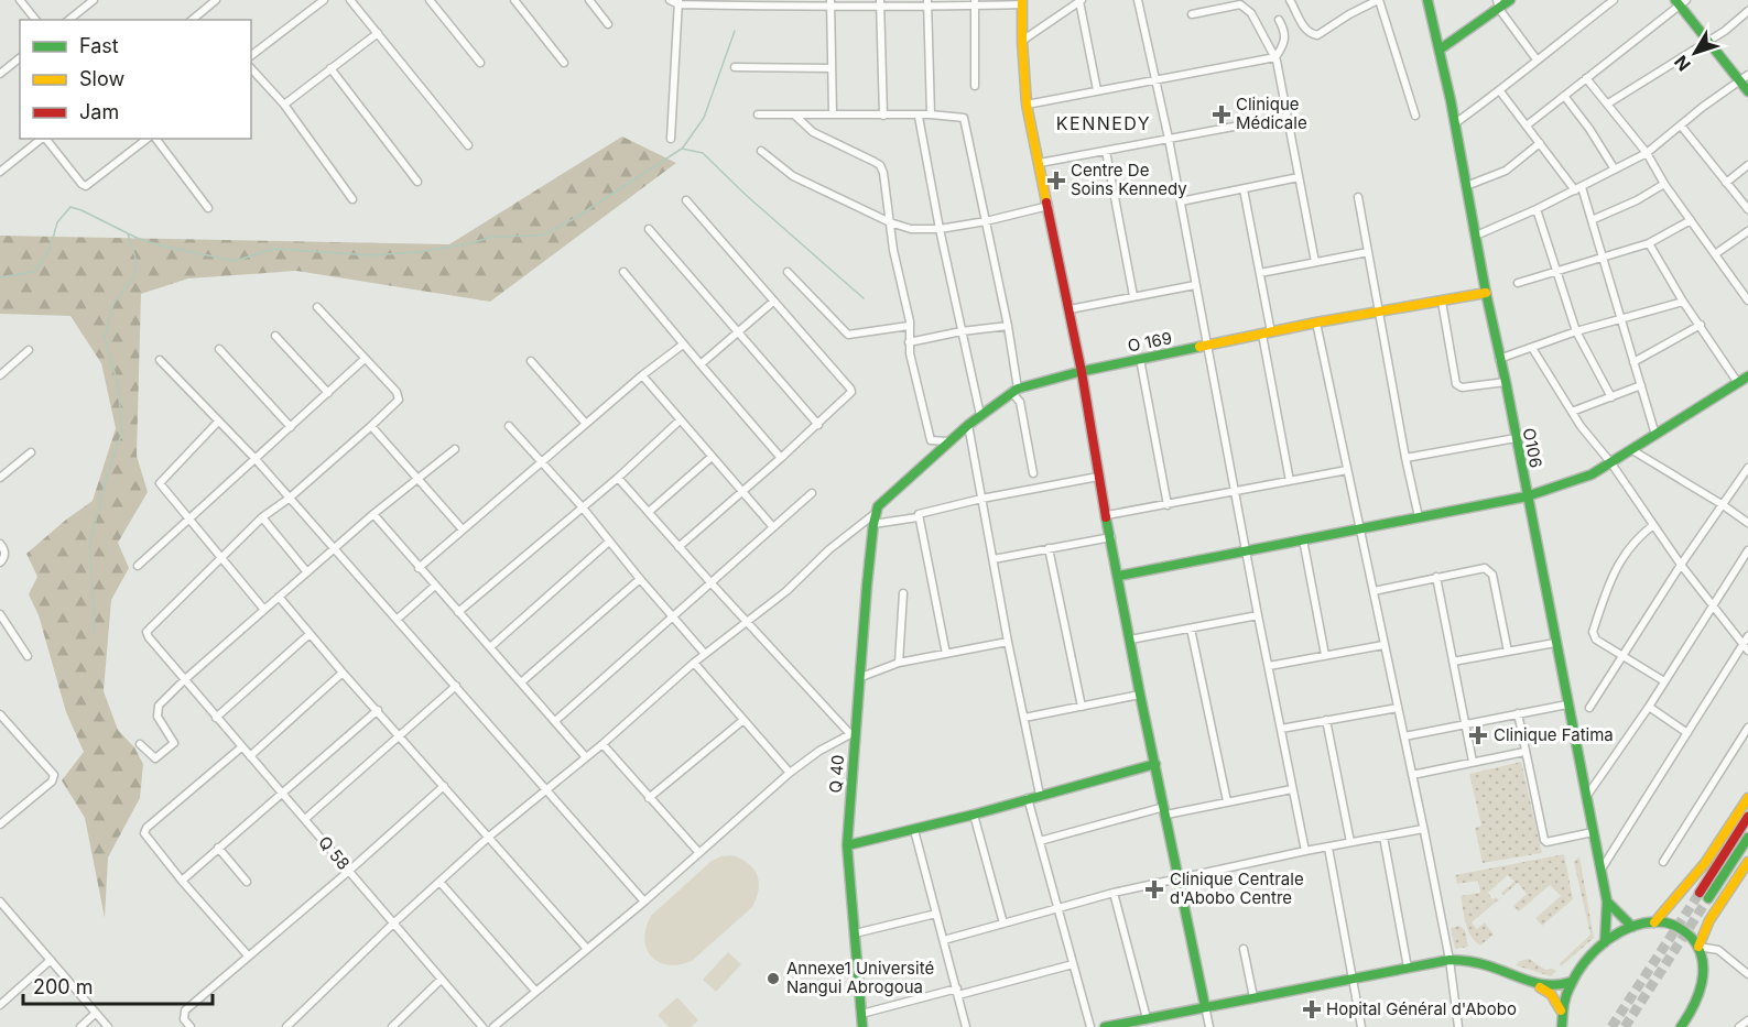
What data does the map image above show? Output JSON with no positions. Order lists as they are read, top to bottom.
{
  "streets": {
    "street": [
      "O 169",
      "O106",
      "Q 40",
      "Q 58"
    ]
  },
  "crossings": [
    ["O 169", "O106"]
  ],
  "districts": ["KENNEDY"],
  "places": {
    "health": [
      "Clinique Médicale",
      "Centre De Soins Kennedy",
      "Clinique Fatima",
      "Clinique Centrale d'Abobo Centre",
      "Hopital Général d'Abobo"
    ],
    "other": ["Annexe1 Université Nangui Abrogoua"]
  },
  "legend": ["Fast", "Slow", "Jam"],
  "scale_bar": "200 m",
  "north": "bottom left"
}
